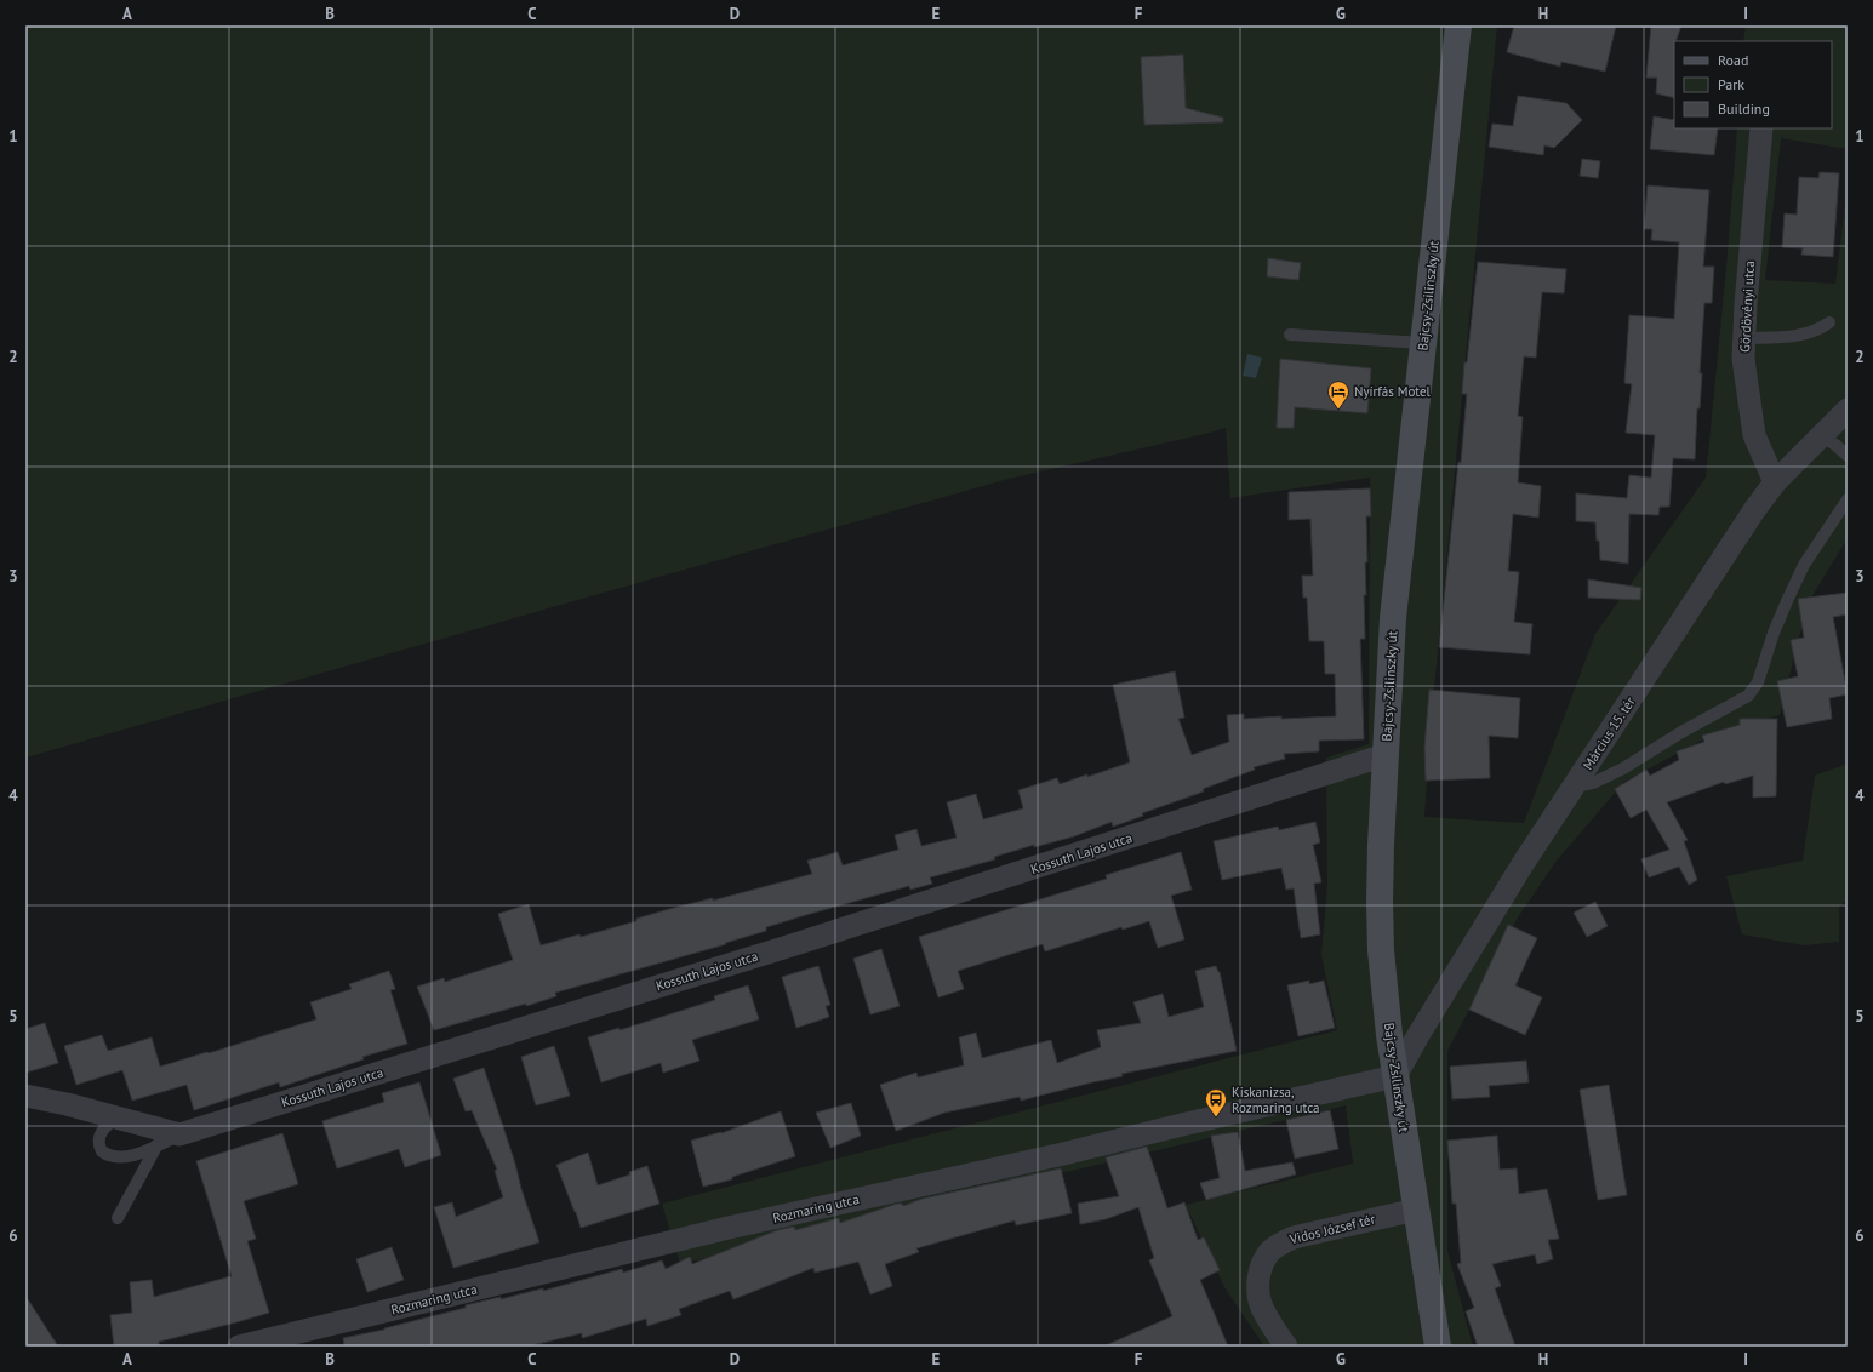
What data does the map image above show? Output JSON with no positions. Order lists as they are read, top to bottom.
{
  "streets": {
    "main road": ["Bajcsy-Zsilinszky út"],
    "street": [
      "Gördövényi utca",
      "Március 15. tér",
      "Kossuth Lajos utca",
      "Rozmaring utca",
      "Vidos József tér"
    ]
  },
  "crossings": [
    ["Bajcsy-Zsilinszky út", "Március 15. tér"],
    ["Bajcsy-Zsilinszky út", "Kossuth Lajos utca"],
    ["Bajcsy-Zsilinszky út", "Rozmaring utca"],
    ["Bajcsy-Zsilinszky út", "Vidos József tér"],
    ["Gördövényi utca", "Március 15. tér"],
    ["Március 15. tér", "Rozmaring utca"]
  ],
  "places": {
    "hotel": ["Nyírfás Motel"],
    "bus stop": ["Kiskanizsa, Rozmaring utca"]
  },
  "legend": ["Road", "Park", "Building"],
  "grid": {
    "columns": [
      "A",
      "B",
      "C",
      "D",
      "E",
      "F",
      "G",
      "H",
      "I"
    ],
    "rows": [
      "1",
      "2",
      "3",
      "4",
      "5",
      "6"
    ]
  }
}
